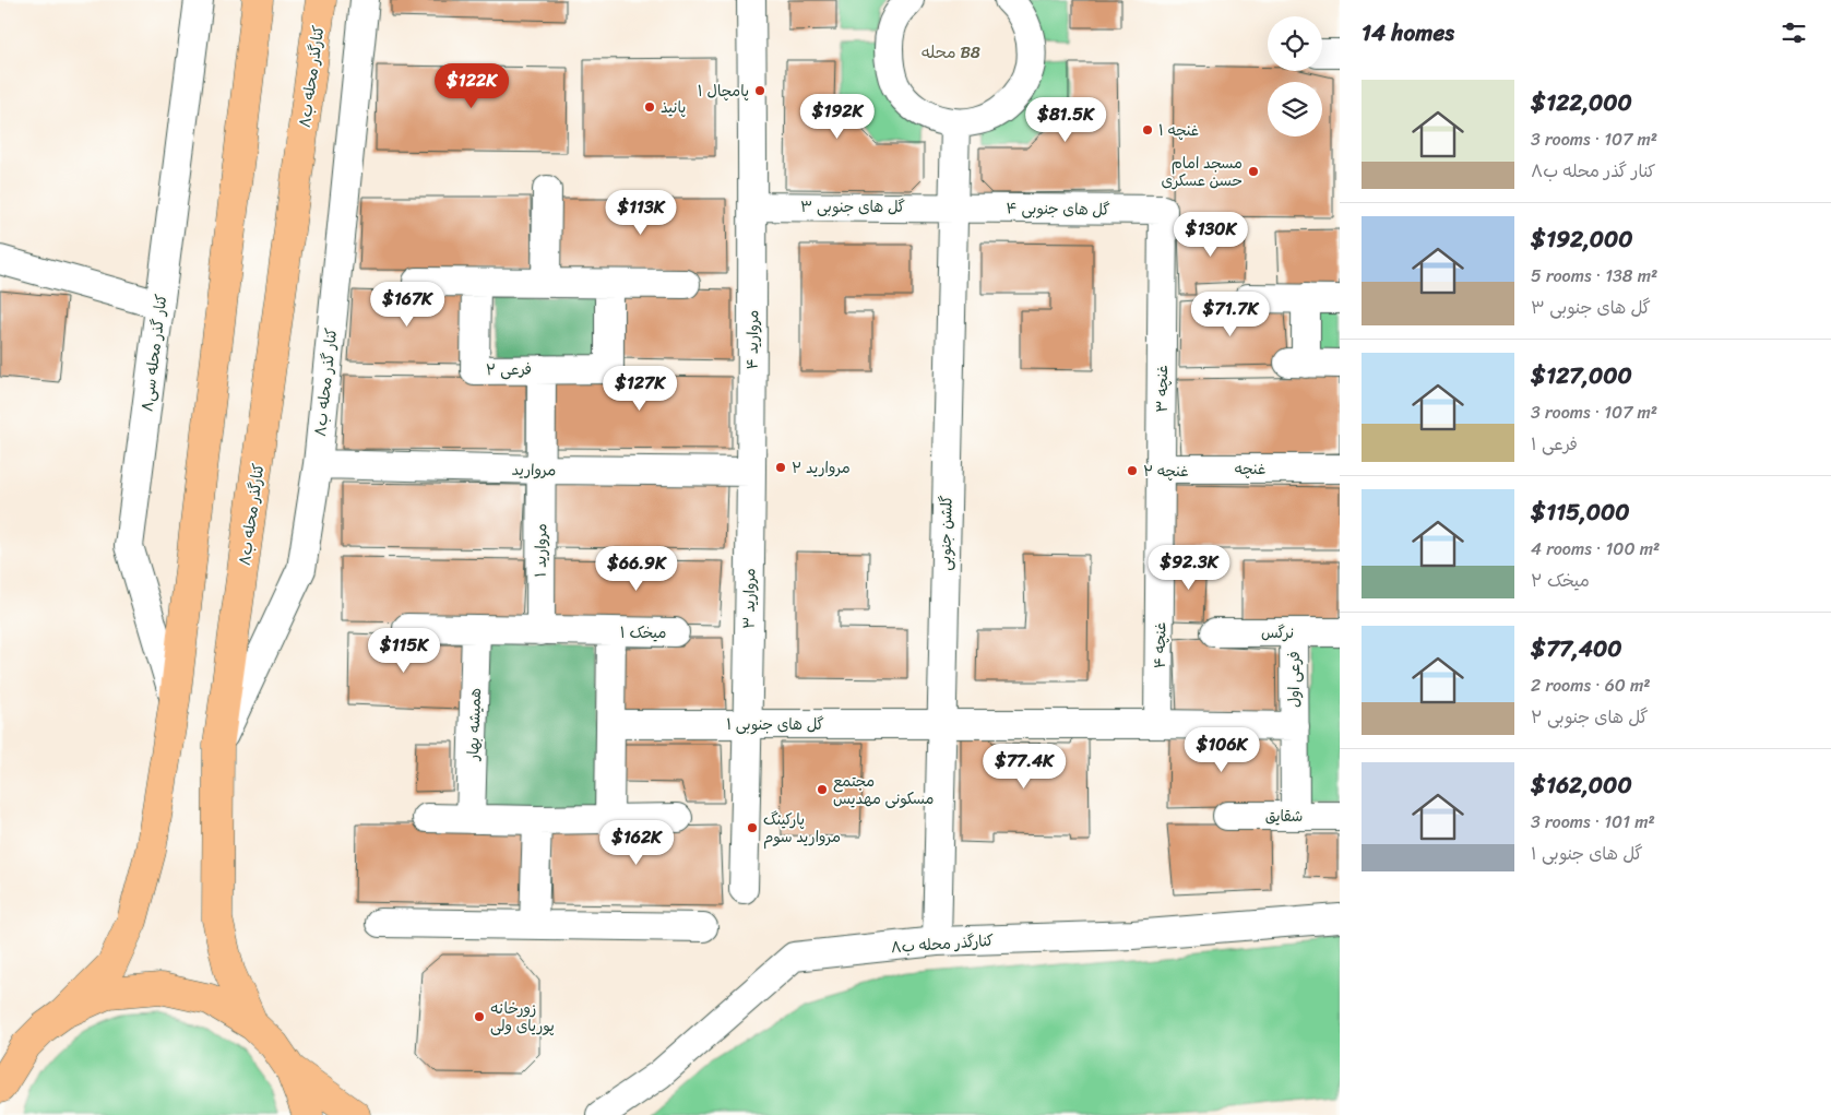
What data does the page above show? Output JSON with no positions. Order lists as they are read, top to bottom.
{
  "streets": {
    "main road": ["کنارگذر محله ب۸"],
    "street": [
      "گل های جنوبی ۳",
      "گل های جنوبی ۴",
      "مروارید ۴",
      "کنار گذر محله سی۸",
      "فرعی ۲",
      "کنار گذر محله ب۸",
      "غنچه ۳",
      "غنچه",
      "مروارید",
      "گلشن جنوبی",
      "مروارید ۱",
      "مروارید ۳",
      "میخک ۱",
      "نرگس",
      "غنچه ۴",
      "فرعی اول",
      "همیشه بهار",
      "گل های جنوبی ۱",
      "شقایق"
    ]
  },
  "crossings": [
    ["کنارگذر محله ب۸", "کنار گذر محله ب۸"],
    ["کنارگذر محله ب۸", "گلشن جنوبی"],
    ["گل های جنوبی ۳", "گل های جنوبی ۴"],
    ["گل های جنوبی ۳", "مروارید ۴"],
    ["گل های جنوبی ۳", "گلشن جنوبی"],
    ["گل های جنوبی ۴", "غنچه ۳"],
    ["گل های جنوبی ۴", "گلشن جنوبی"],
    ["مروارید ۴", "مروارید"],
    ["مروارید ۴", "مروارید ۳"],
    ["کنار گذر محله ب۸", "مروارید"],
    ["غنچه ۳", "غنچه"],
    ["غنچه ۳", "غنچه ۴"],
    ["غنچه", "غنچه ۴"],
    ["مروارید", "مروارید ۱"],
    ["مروارید", "مروارید ۳"],
    ["گلشن جنوبی", "گل های جنوبی ۱"],
    ["مروارید ۱", "میخک ۱"],
    ["مروارید ۳", "گل های جنوبی ۱"],
    ["میخک ۱", "همیشه بهار"],
    ["نرگس", "فرعی اول"],
    ["غنچه ۴", "گل های جنوبی ۱"],
    ["فرعی اول", "گل های جنوبی ۱"],
    ["فرعی اول", "شقایق"]
  ],
  "districts": ["محله B8"],
  "places": [
    "پامچال ۱",
    "پانیذ",
    "غنچه ۱",
    "مسجد امام حسن عسکری",
    "مروارید ۲",
    "غنچه ۲",
    "مجتمع مسکونی مهدیس",
    "پارکینگ مروارید سوم",
    "زورخانه پوریای ولی"
  ],
  "page": {
    "heading": "14 homes",
    "price": [
      "$122K",
      "$192K",
      "$81.5K",
      "$113K",
      "$130K",
      "$167K",
      "$71.7K",
      "$127K",
      "$92.3K",
      "$66.9K",
      "$115K",
      "$106K",
      "$77.4K",
      "$162K"
    ],
    "list": [
      {
        "name": "$122,000",
        "note": "3 rooms · 107 m² · کنار گذر محله ب۸"
      },
      {
        "name": "$192,000",
        "note": "5 rooms · 138 m² · گل های جنوبی ۳"
      },
      {
        "name": "$127,000",
        "note": "3 rooms · 107 m² · فرعی ۱"
      },
      {
        "name": "$115,000",
        "note": "4 rooms · 100 m² · میخک ۲"
      },
      {
        "name": "$77,400",
        "note": "2 rooms · 60 m² · گل های جنوبی ۲"
      },
      {
        "name": "$162,000",
        "note": "3 rooms · 101 m² · گل های جنوبی ۱"
      }
    ]
  }
}
